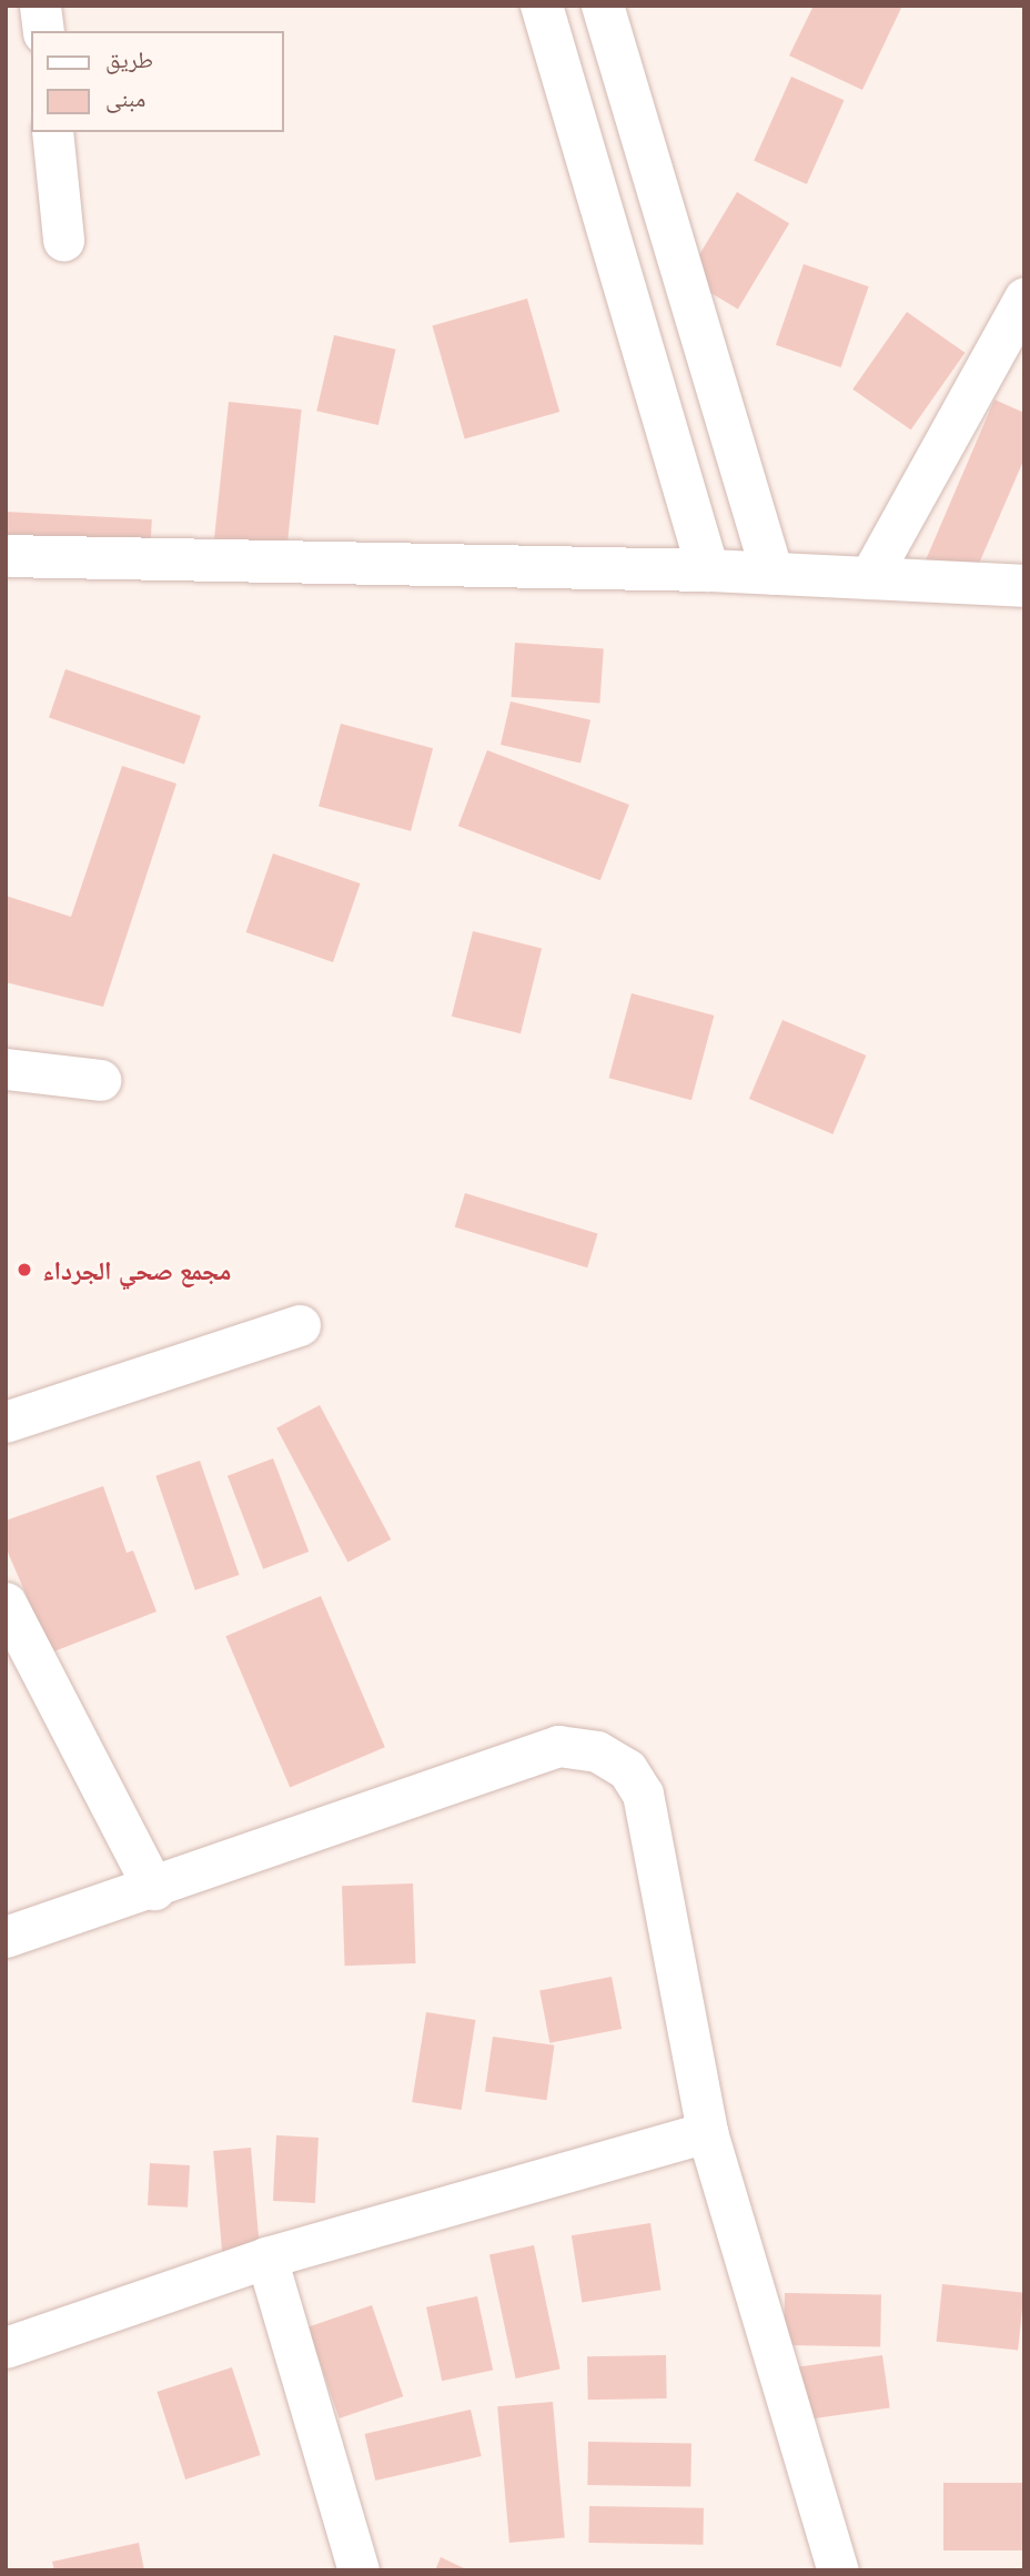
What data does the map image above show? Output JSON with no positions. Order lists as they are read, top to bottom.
{
  "places": ["مجمع صحي الجرداء"],
  "legend": ["طريق", "مبنى"]
}
